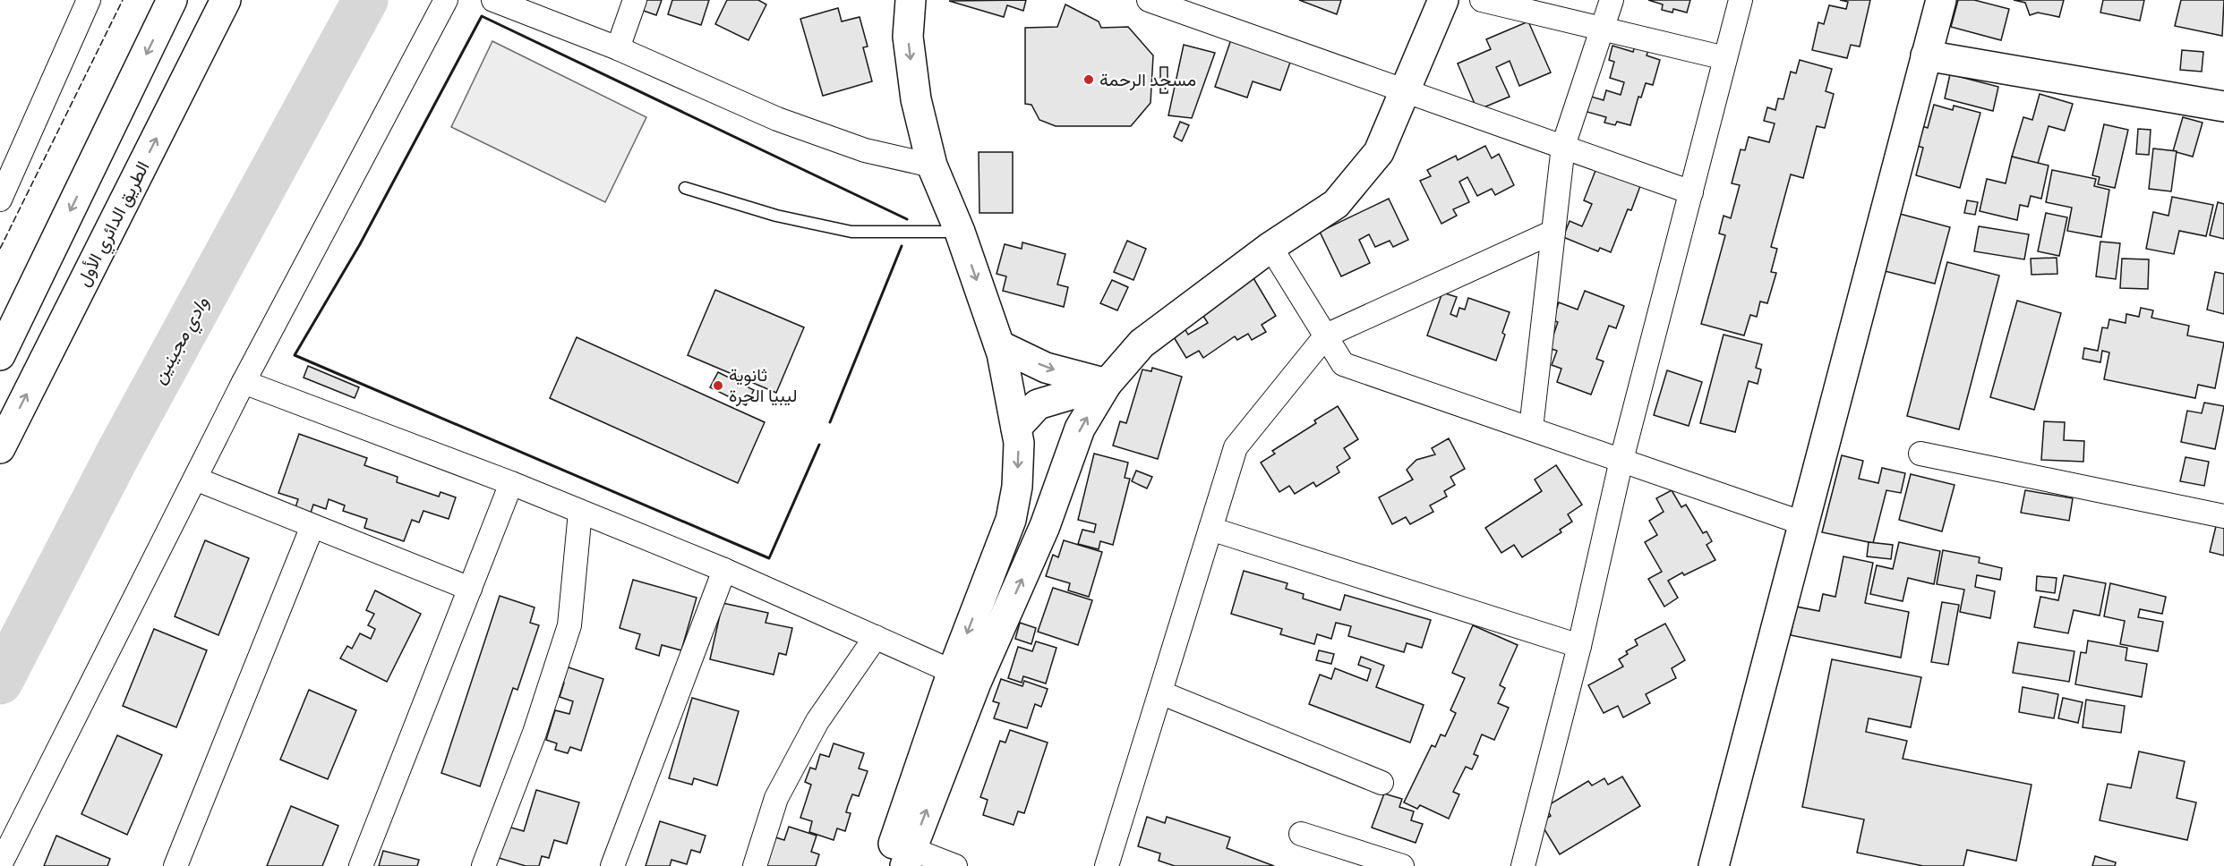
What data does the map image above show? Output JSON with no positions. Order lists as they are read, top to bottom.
{
  "streets": {
    "main road": ["الطريق الدائري الأول"]
  },
  "water": ["وادي مجينين"],
  "places": ["مسجد الرحمة", "ثانوية ليبيا الحرة"]
}
